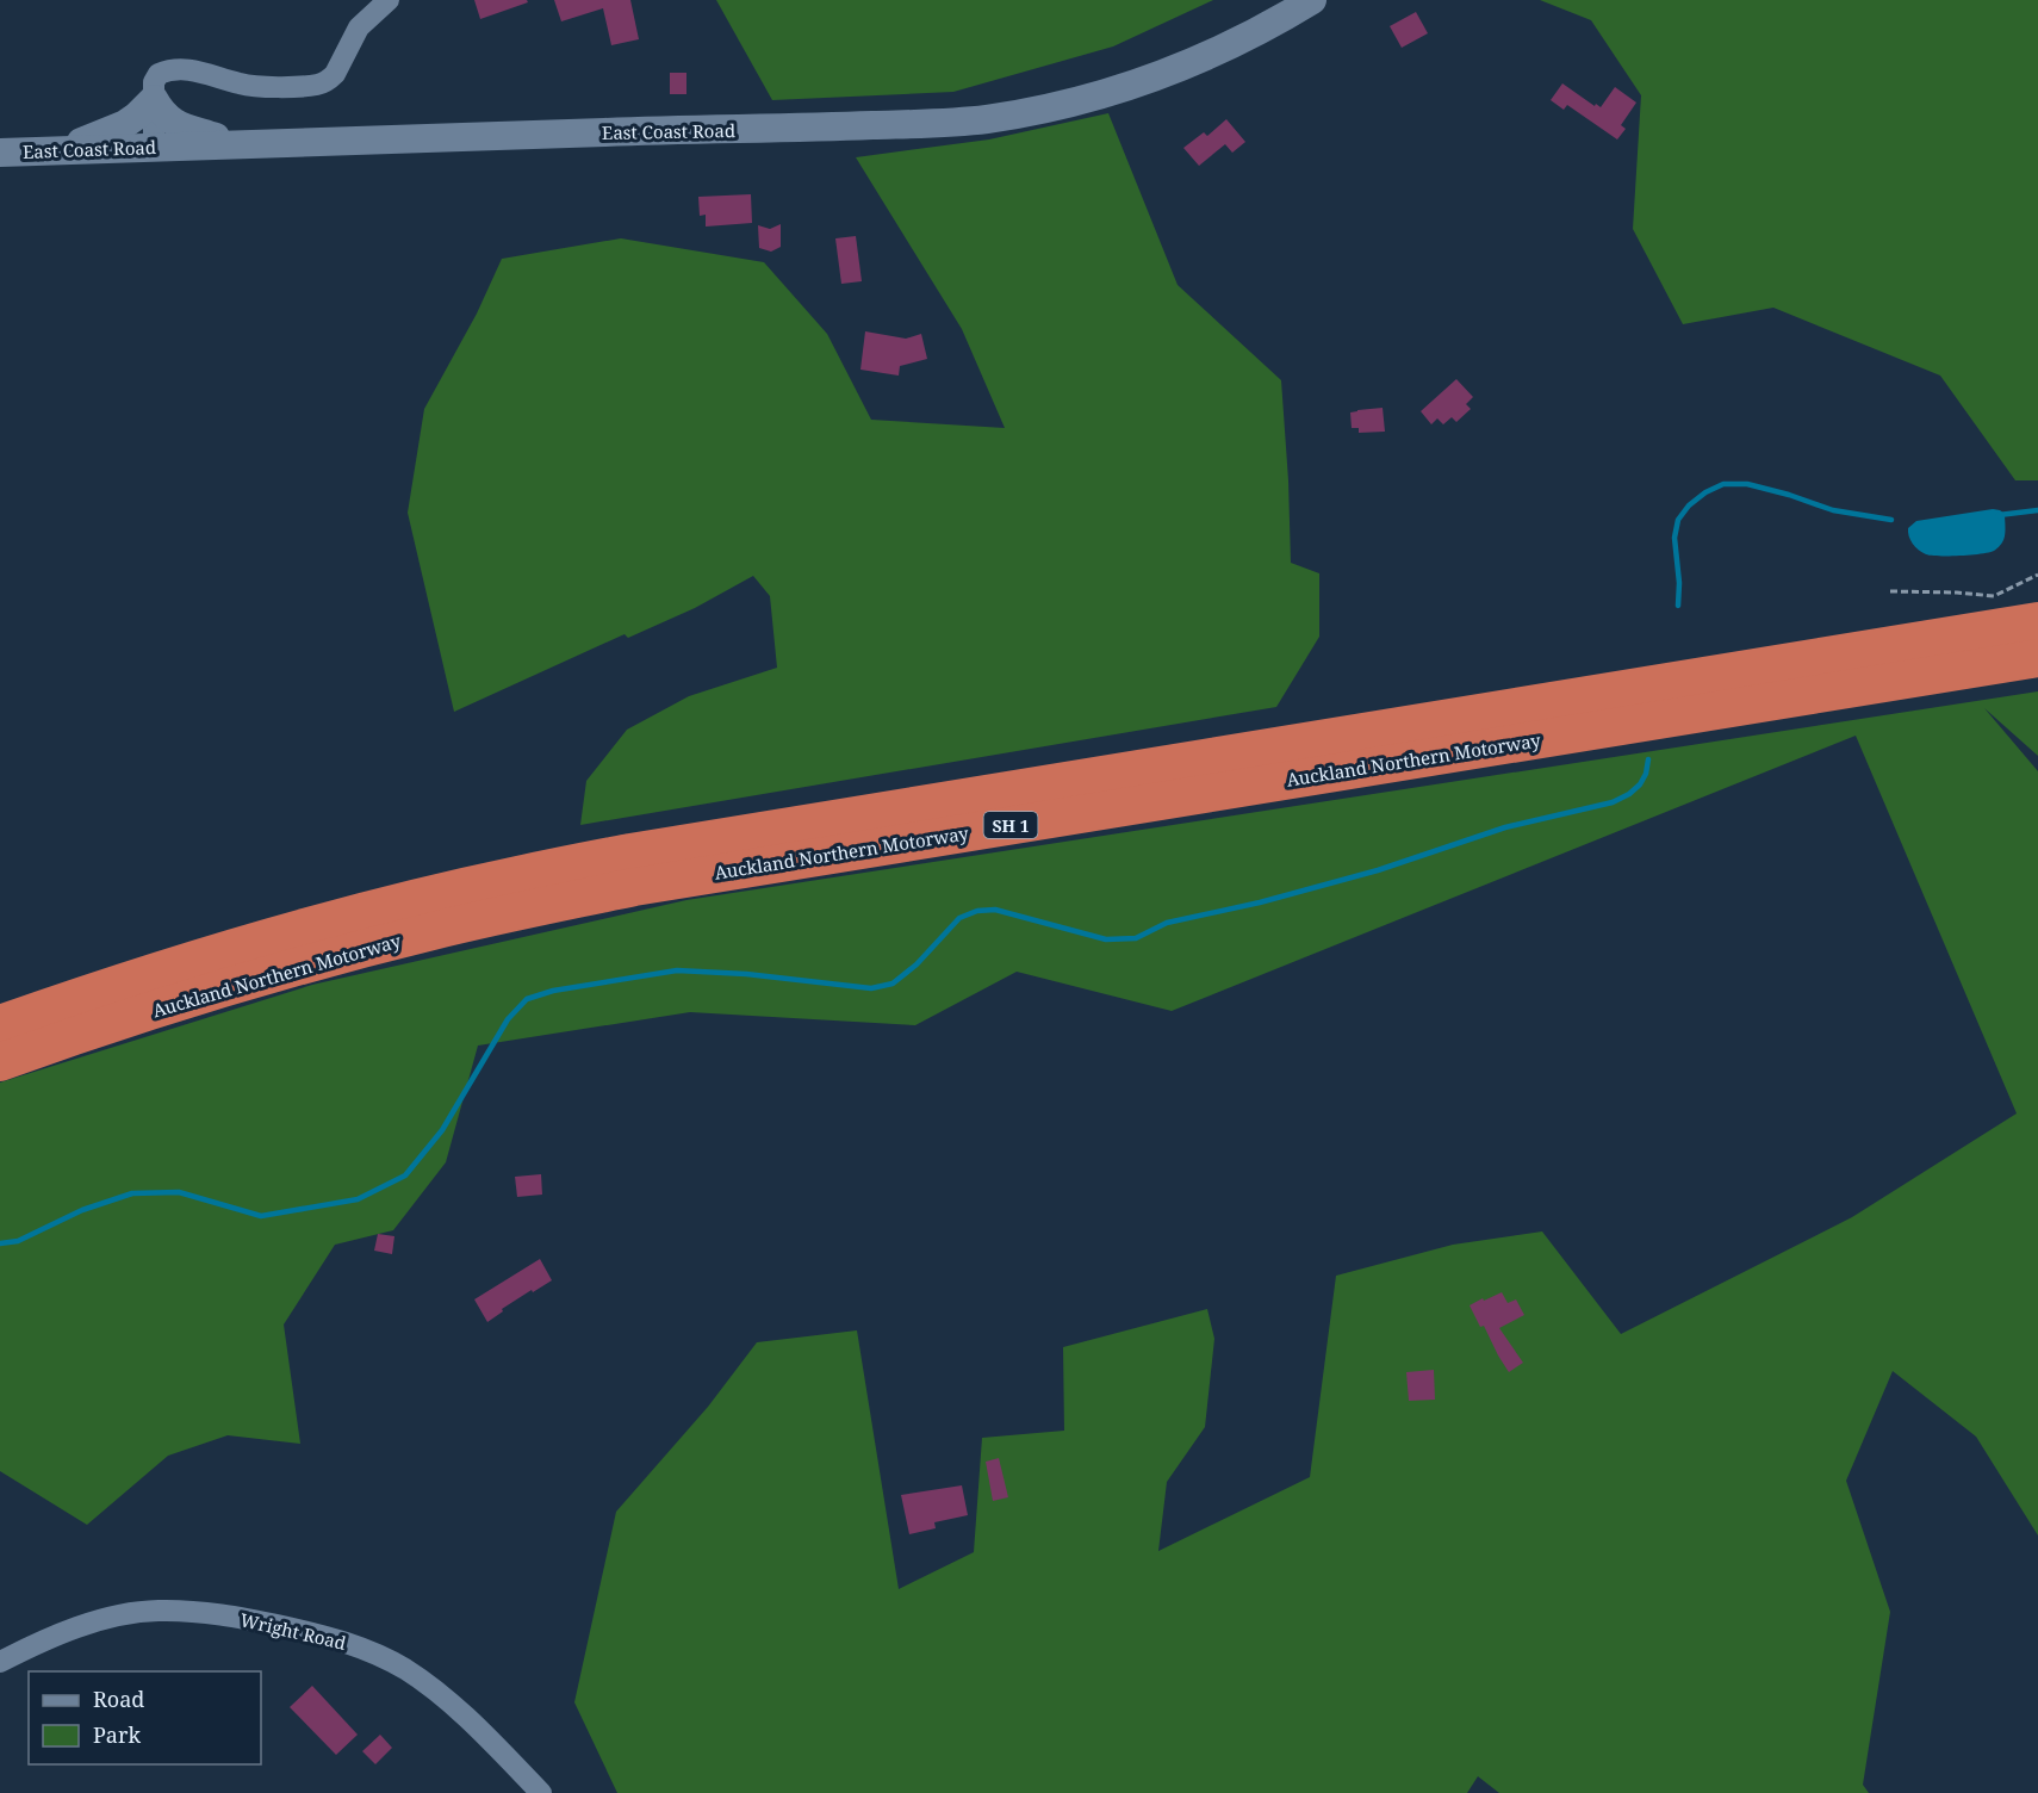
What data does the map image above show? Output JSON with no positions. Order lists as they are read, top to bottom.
{
  "streets": {
    "highway": ["Auckland Northern Motorway", "SH 1"],
    "main road": ["East Coast Road"],
    "street": ["Wright Road"]
  },
  "legend": ["Road", "Park"]
}
